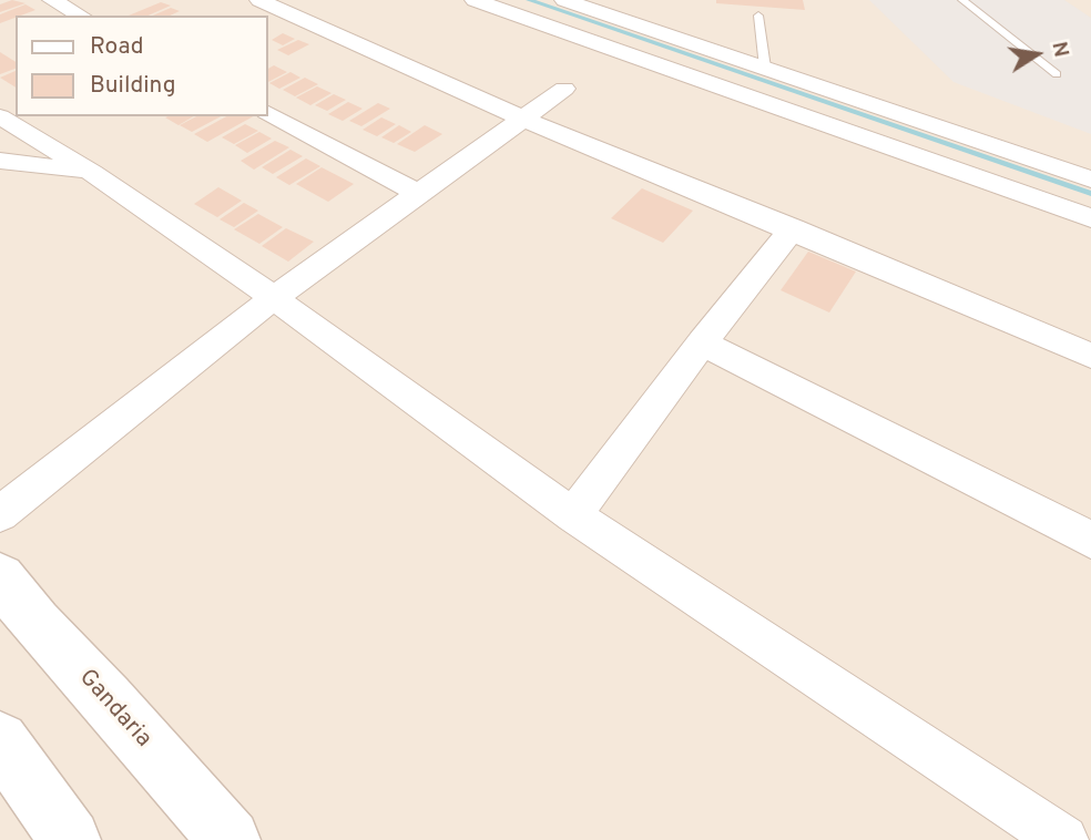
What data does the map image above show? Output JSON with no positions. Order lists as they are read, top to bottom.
{
  "streets": {
    "street": ["Gandaria"]
  },
  "legend": ["Road", "Building"],
  "north": "right"
}
